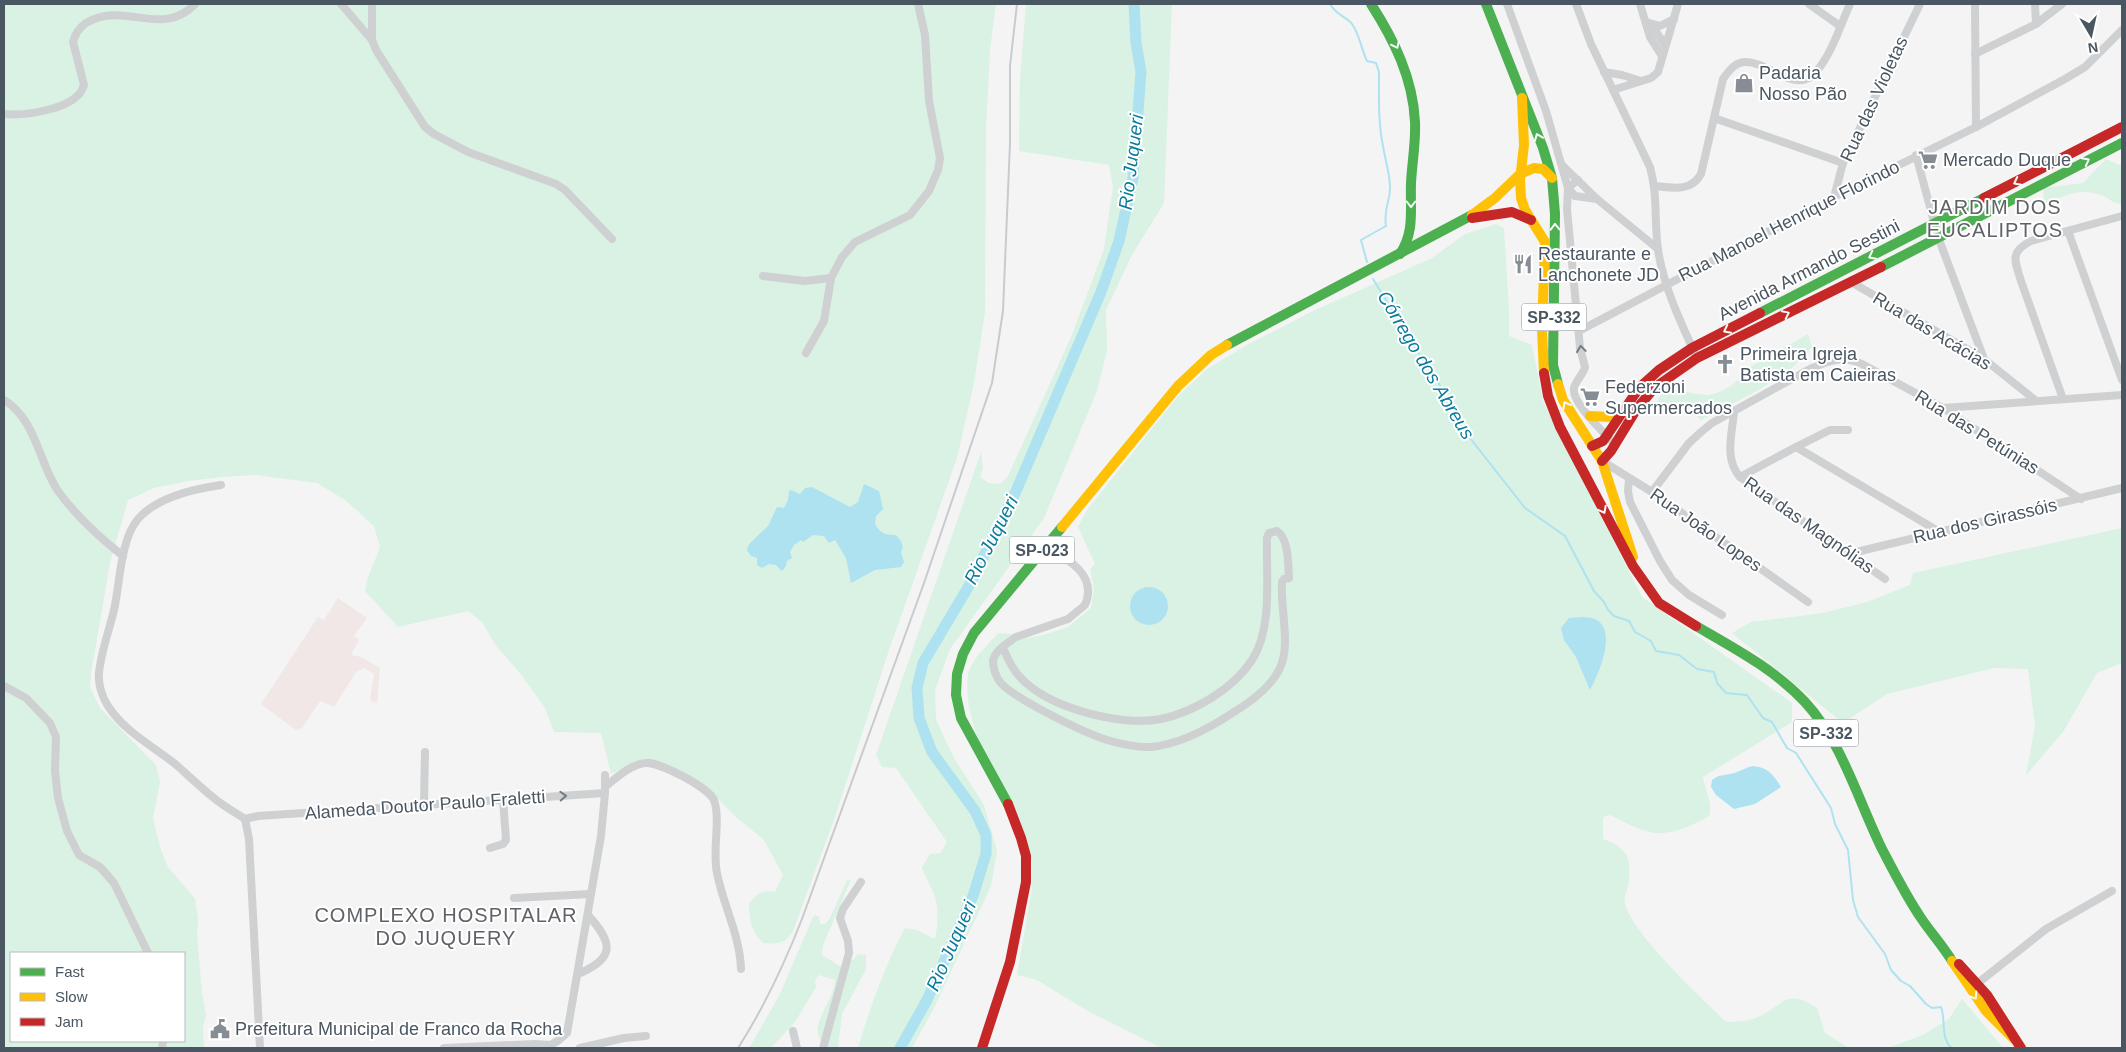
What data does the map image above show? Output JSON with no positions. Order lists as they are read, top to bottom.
{
  "streets": {
    "main road": ["Avenida Armando Sestini", "SP-332", "SP-023"],
    "street": [
      "Rua das Violetas",
      "Rua Manoel Henrique Florindo",
      "Rua das Acácias",
      "Rua das Petúnias",
      "Rua dos Girassóis",
      "Rua das Magnólias",
      "Rua João Lopes",
      "Alameda Doutor Paulo Fraletti"
    ]
  },
  "crossings": [
    ["Rua das Violetas", "Rua Manoel Henrique Florindo"],
    ["Avenida Armando Sestini", "SP-332"],
    ["Avenida Armando Sestini", "Rua das Acácias"],
    ["Avenida Armando Sestini", "Rua João Lopes"],
    ["SP-332", "Rua João Lopes"],
    ["SP-332", "SP-023"],
    ["Rua das Petúnias", "Rua dos Girassóis"],
    ["Rua das Petúnias", "Rua das Magnólias"],
    ["Rua das Petúnias", "Rua João Lopes"],
    ["Rua dos Girassóis", "Rua das Magnólias"]
  ],
  "districts": ["JARDIM DOS EUCALIPTOS", "COMPLEXO HOSPITALAR DO JUQUERY"],
  "water": ["Rio Juqueri", "Córrego dos Abreus"],
  "places": {
    "shop": ["Padaria Nosso Pão"],
    "supermarket": ["Mercado Duque", "Federzoni Supermercados"],
    "restaurant": ["Restaurante e Lanchonete JD"],
    "church": ["Primeira Igreja Batista em Caieiras"],
    "public building": ["Prefeitura Municipal de Franco da Rocha"]
  },
  "legend": ["Fast", "Slow", "Jam"],
  "north": "bottom"
}
